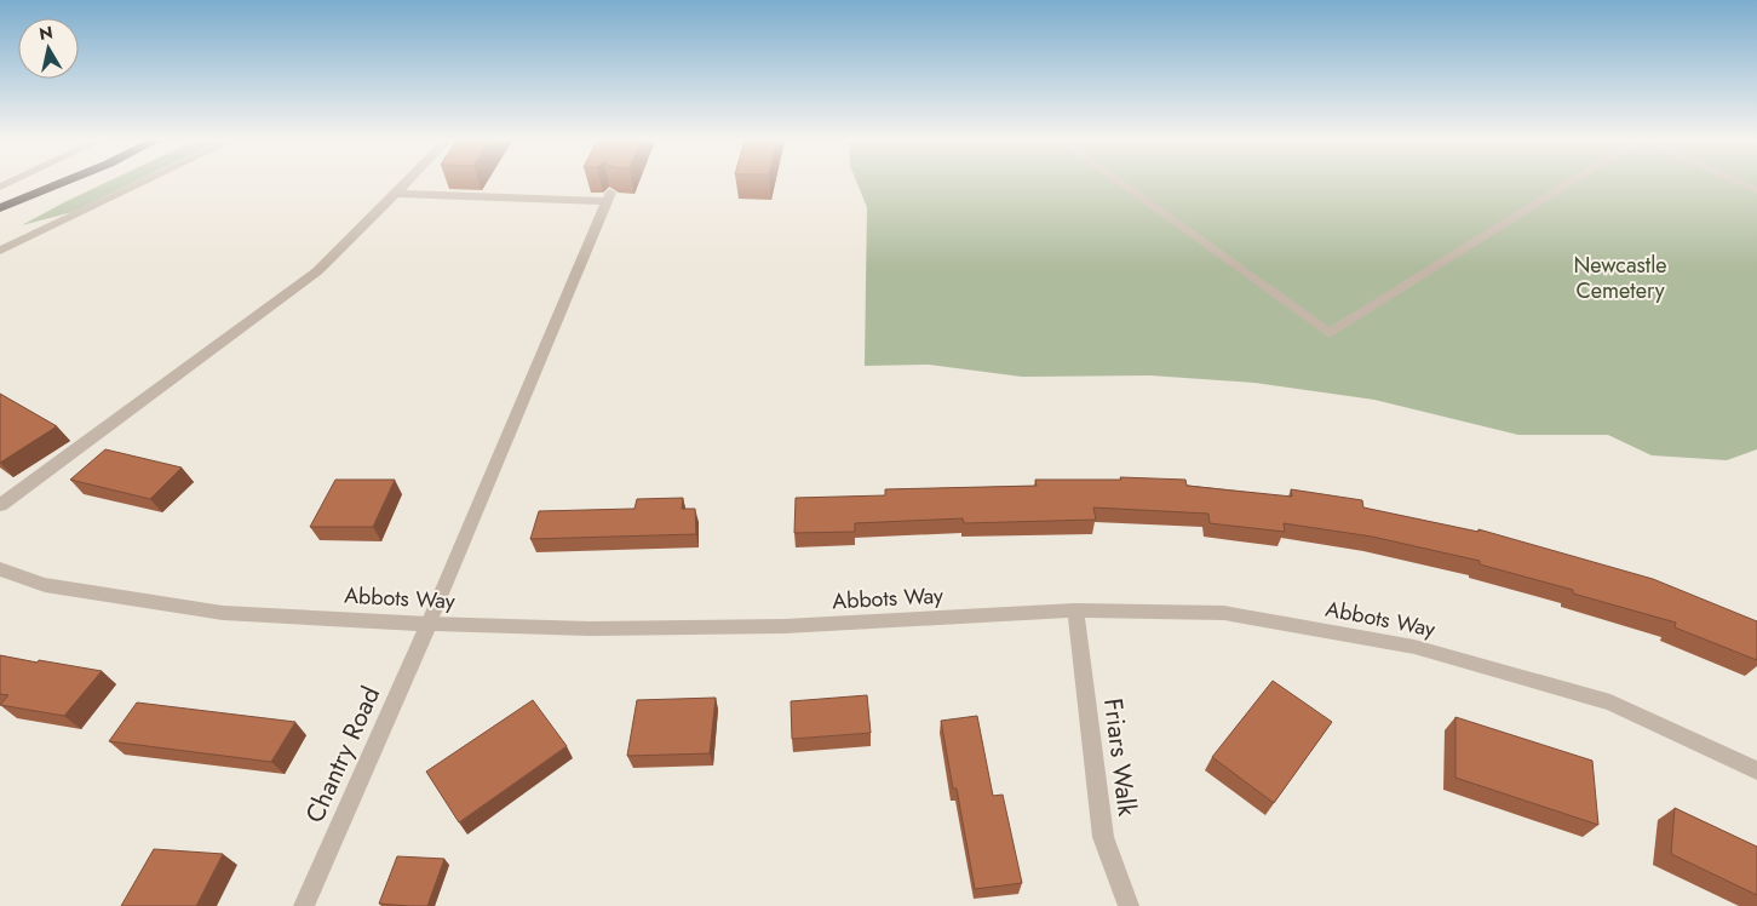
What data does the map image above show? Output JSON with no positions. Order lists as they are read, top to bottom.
{
  "streets": {
    "street": ["Abbots Way", "Chantry Road", "Friars Walk"]
  },
  "crossings": [
    ["Abbots Way", "Chantry Road"],
    ["Abbots Way", "Friars Walk"]
  ],
  "parks": ["Newcastle Cemetery"],
  "north": "top"
}
